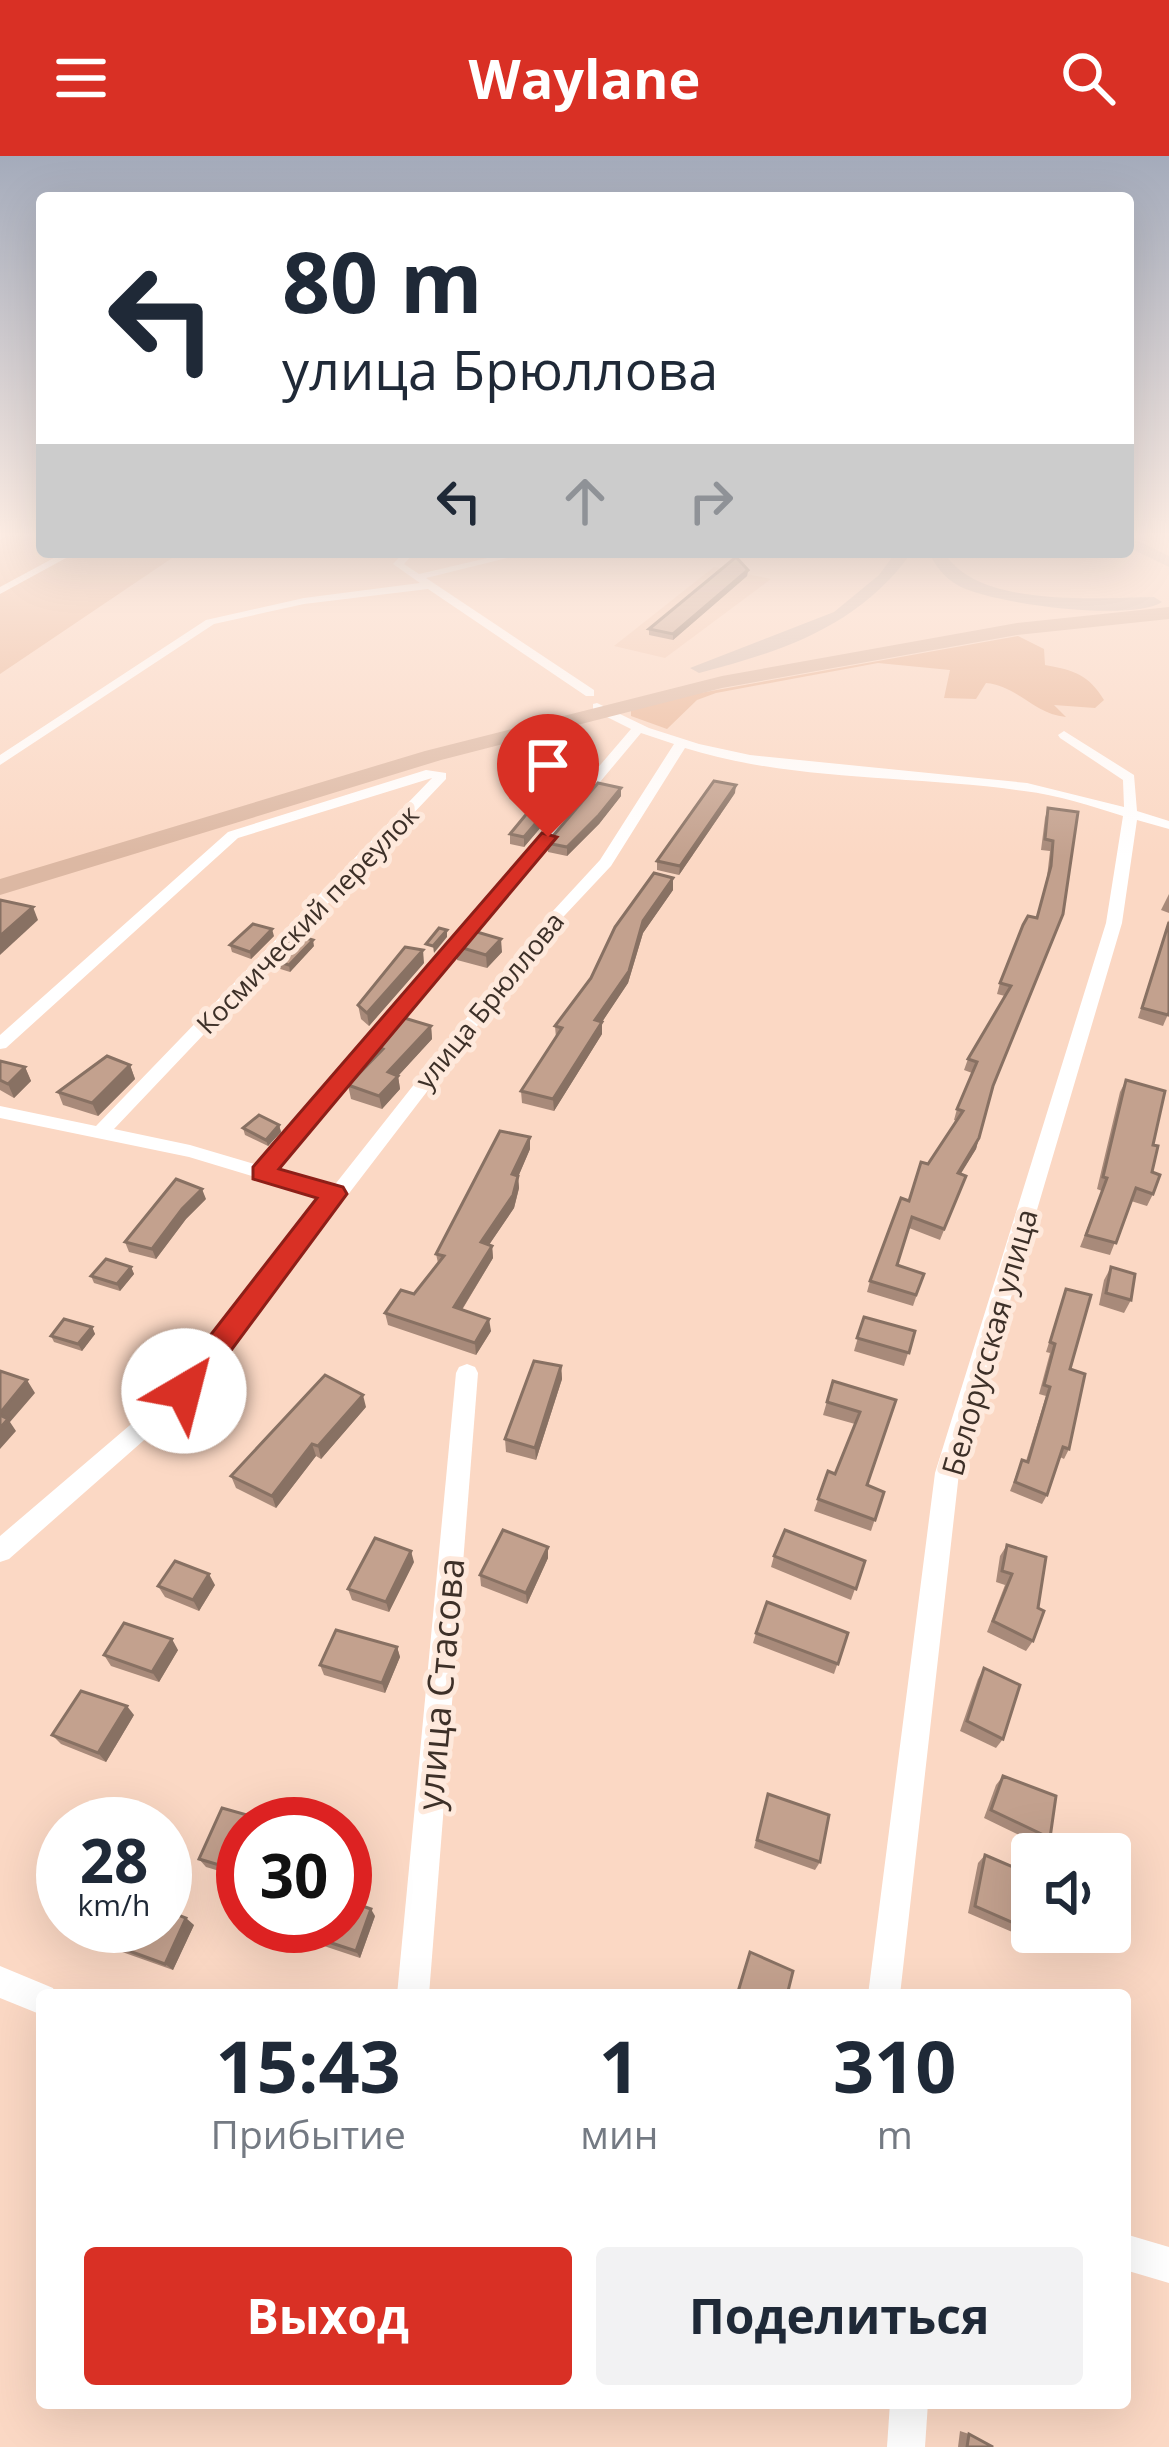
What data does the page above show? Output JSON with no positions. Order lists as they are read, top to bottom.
{
  "streets": {
    "street": [
      "Космический переулок",
      "улица Брюллова",
      "Белорусская улица",
      "улица Стасова"
    ]
  },
  "page": {
    "header": "Waylane",
    "turn": ["80 m", "улица Брюллова"],
    "speed": "28 km/h",
    "limit": "30",
    "eta": [
      "15:43",
      "Прибытие",
      "1",
      "мин",
      "310",
      "m"
    ],
    "buttons": ["Выход", "Поделиться"]
  }
}
